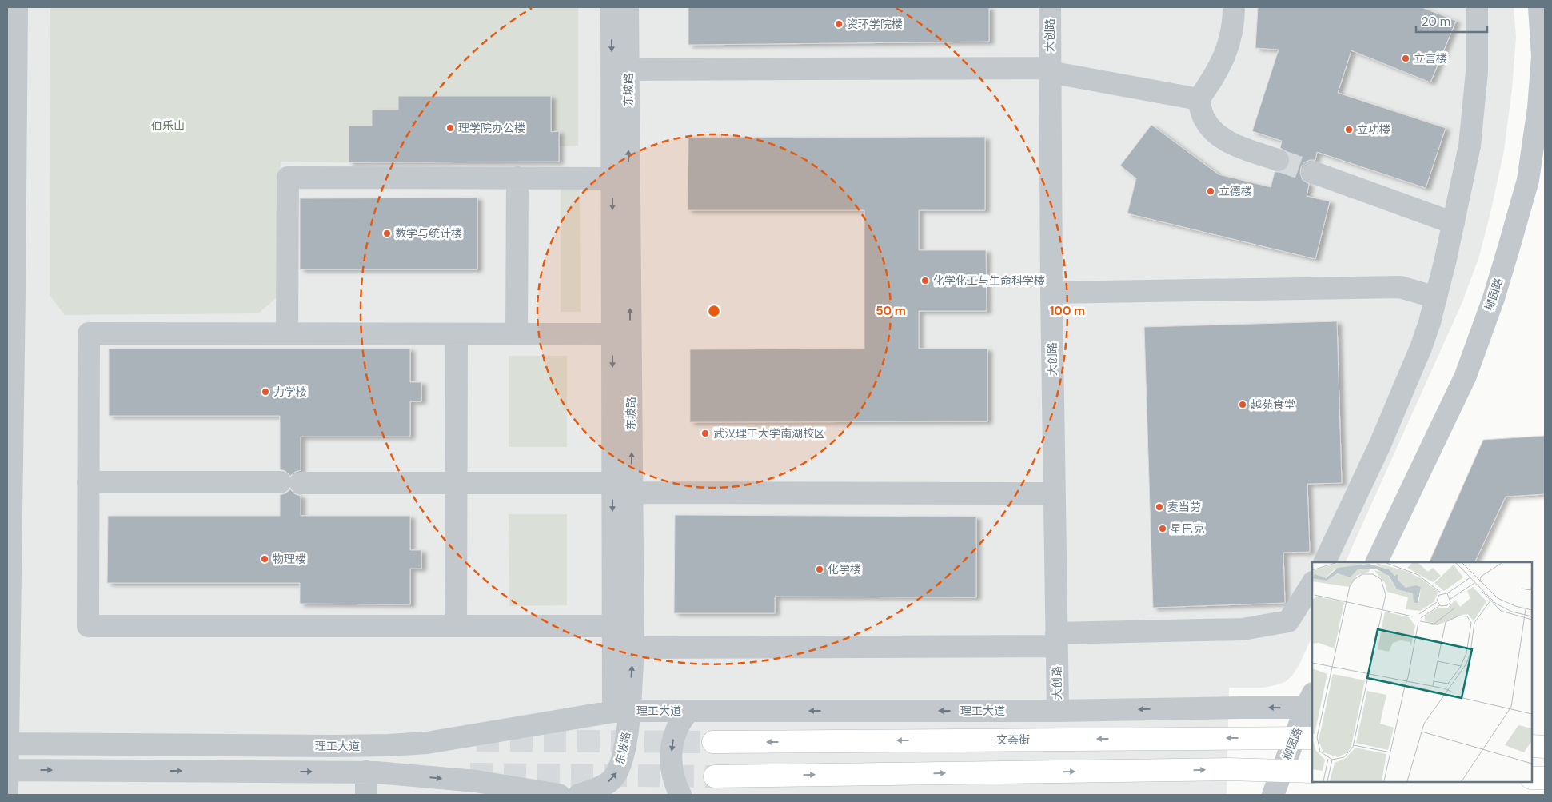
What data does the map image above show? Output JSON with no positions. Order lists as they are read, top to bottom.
{
  "streets": {
    "main road": ["文荟街"],
    "street": [
      "大创路",
      "东坡路",
      "柳园路",
      "理工大道"
    ]
  },
  "crossings": [
    ["大创路", "理工大道"],
    ["东坡路", "理工大道"],
    ["柳园路", "理工大道"],
    ["柳园路", "文荟街"]
  ],
  "parks": ["伯乐山"],
  "places": [
    "资环学院楼",
    "立言楼",
    "理学院办公楼",
    "立功楼",
    "立德楼",
    "数学与统计楼",
    "化学化工与生命科学楼",
    "力学楼",
    "越苑食堂",
    "武汉理工大学南湖校区",
    "麦当劳",
    "星巴克",
    "物理楼",
    "化学楼"
  ],
  "scale_bar": "20 m",
  "rings": ["50 m", "100 m"]
}
